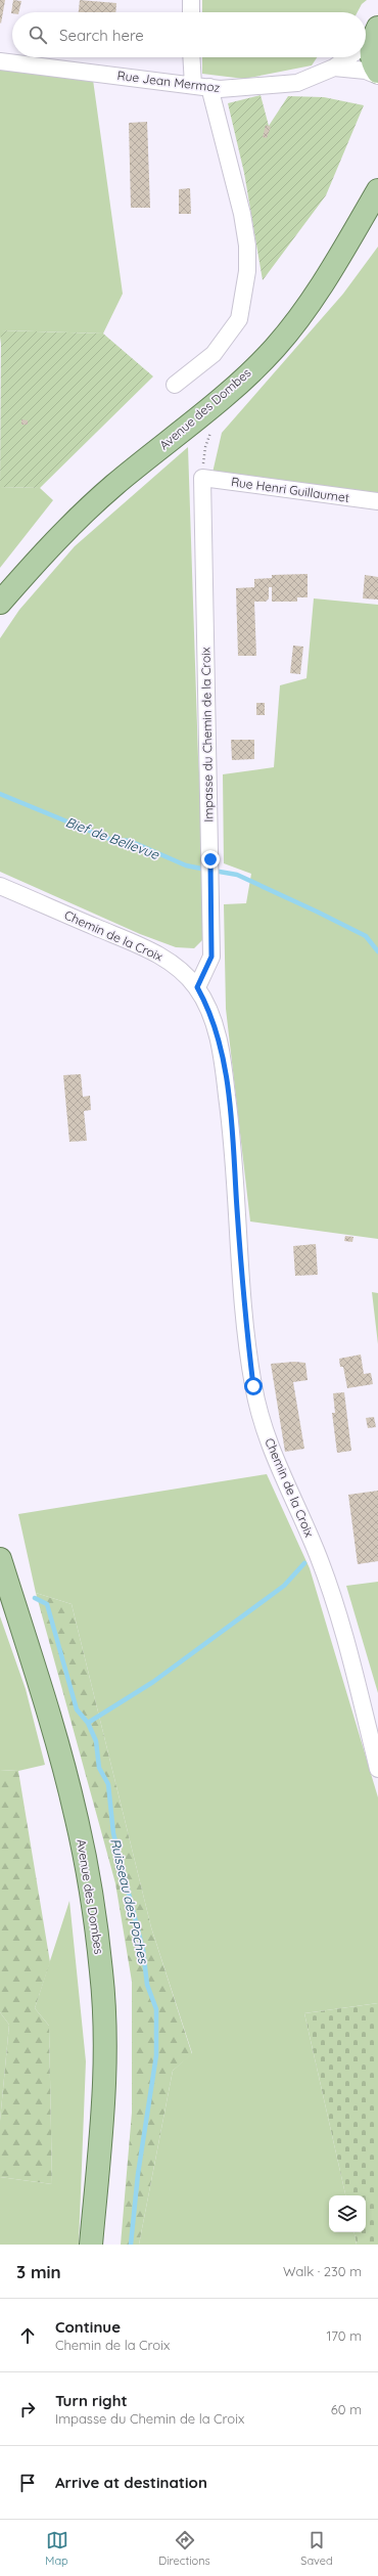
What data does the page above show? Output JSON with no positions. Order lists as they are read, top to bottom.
{
  "streets": {
    "main road": ["Avenue des Dombes"],
    "street": [
      "Rue Jean Mermoz",
      "Rue Henri Guillaumet",
      "Impasse du Chemin de la Croix",
      "Chemin de la Croix"
    ]
  },
  "crossings": [
    ["Rue Henri Guillaumet", "Impasse du Chemin de la Croix"],
    ["Impasse du Chemin de la Croix", "Chemin de la Croix"]
  ],
  "water": ["Bief de Bellevue", "Ruisseau des Poches"],
  "page": {
    "search": "Search here",
    "heading": ["3 min", "Walk · 230 m"],
    "list": [
      ["Continue", "Chemin de la Croix", "170 m"],
      ["Turn right", "Impasse du Chemin de la Croix", "60 m"],
      "Arrive at destination"
    ],
    "nav": ["Map", "Directions", "Saved"]
  }
}
